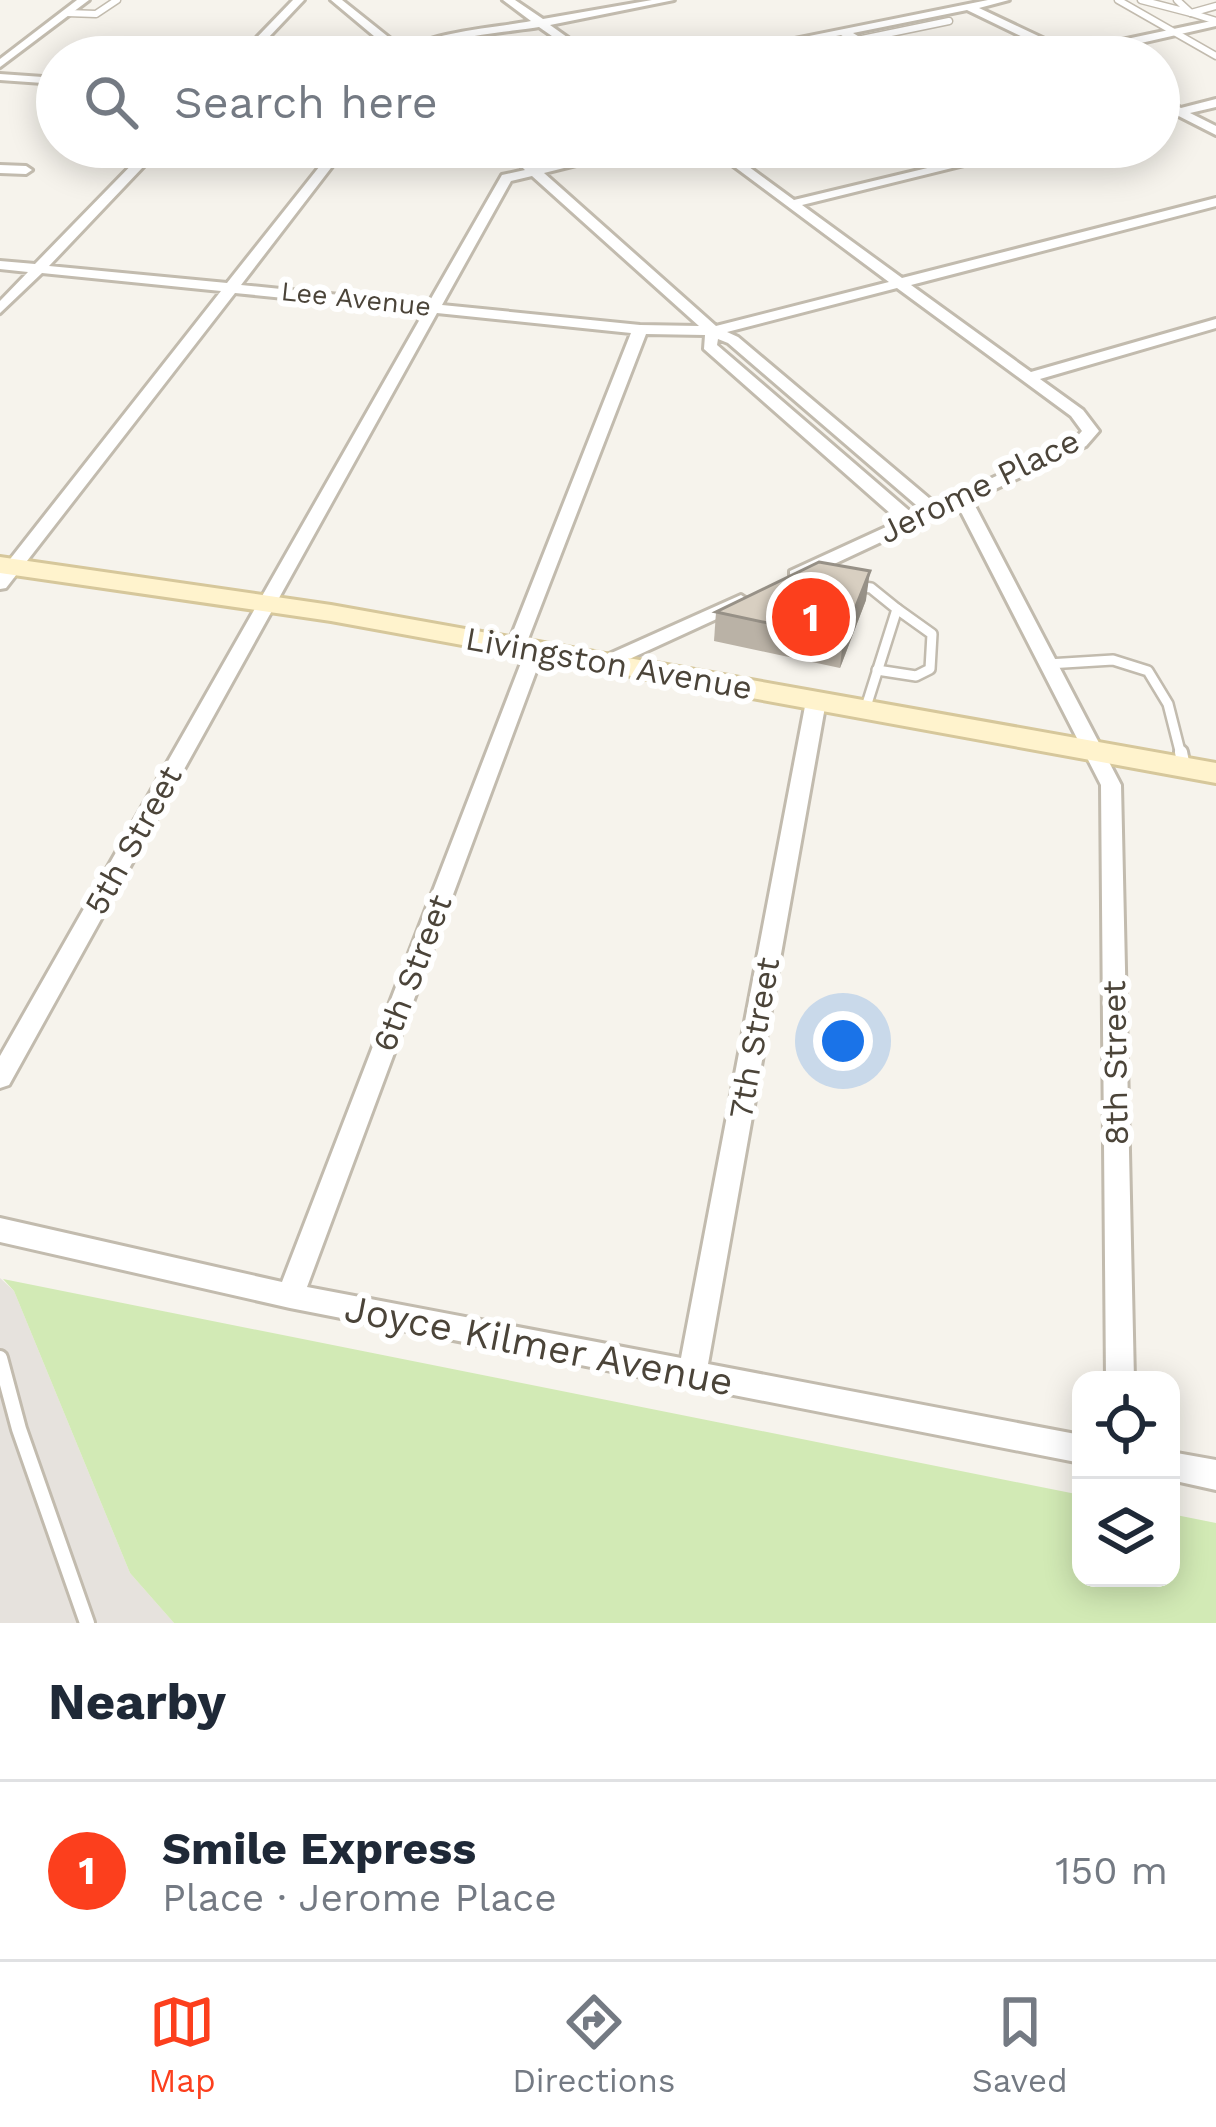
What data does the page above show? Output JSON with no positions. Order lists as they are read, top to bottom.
{
  "streets": {
    "main road": ["Livingston Avenue"],
    "street": [
      "Lee Avenue",
      "Jerome Place",
      "5th Street",
      "6th Street",
      "7th Street",
      "8th Street",
      "Joyce Kilmer Avenue"
    ]
  },
  "crossings": [
    ["Lee Avenue", "5th Street"],
    ["Lee Avenue", "6th Street"],
    ["Jerome Place", "8th Street"],
    ["Livingston Avenue", "5th Street"],
    ["Livingston Avenue", "6th Street"],
    ["Livingston Avenue", "7th Street"],
    ["Livingston Avenue", "8th Street"],
    ["6th Street", "Joyce Kilmer Avenue"],
    ["7th Street", "Joyce Kilmer Avenue"]
  ],
  "page": {
    "search": "Search here",
    "pins": "1",
    "heading": "Nearby",
    "list": [
      {
        "mark": "1",
        "name": "Smile Express",
        "note": "Place · Jerome Place",
        "value": "150 m"
      }
    ],
    "nav": ["Map", "Directions", "Saved"]
  }
}
